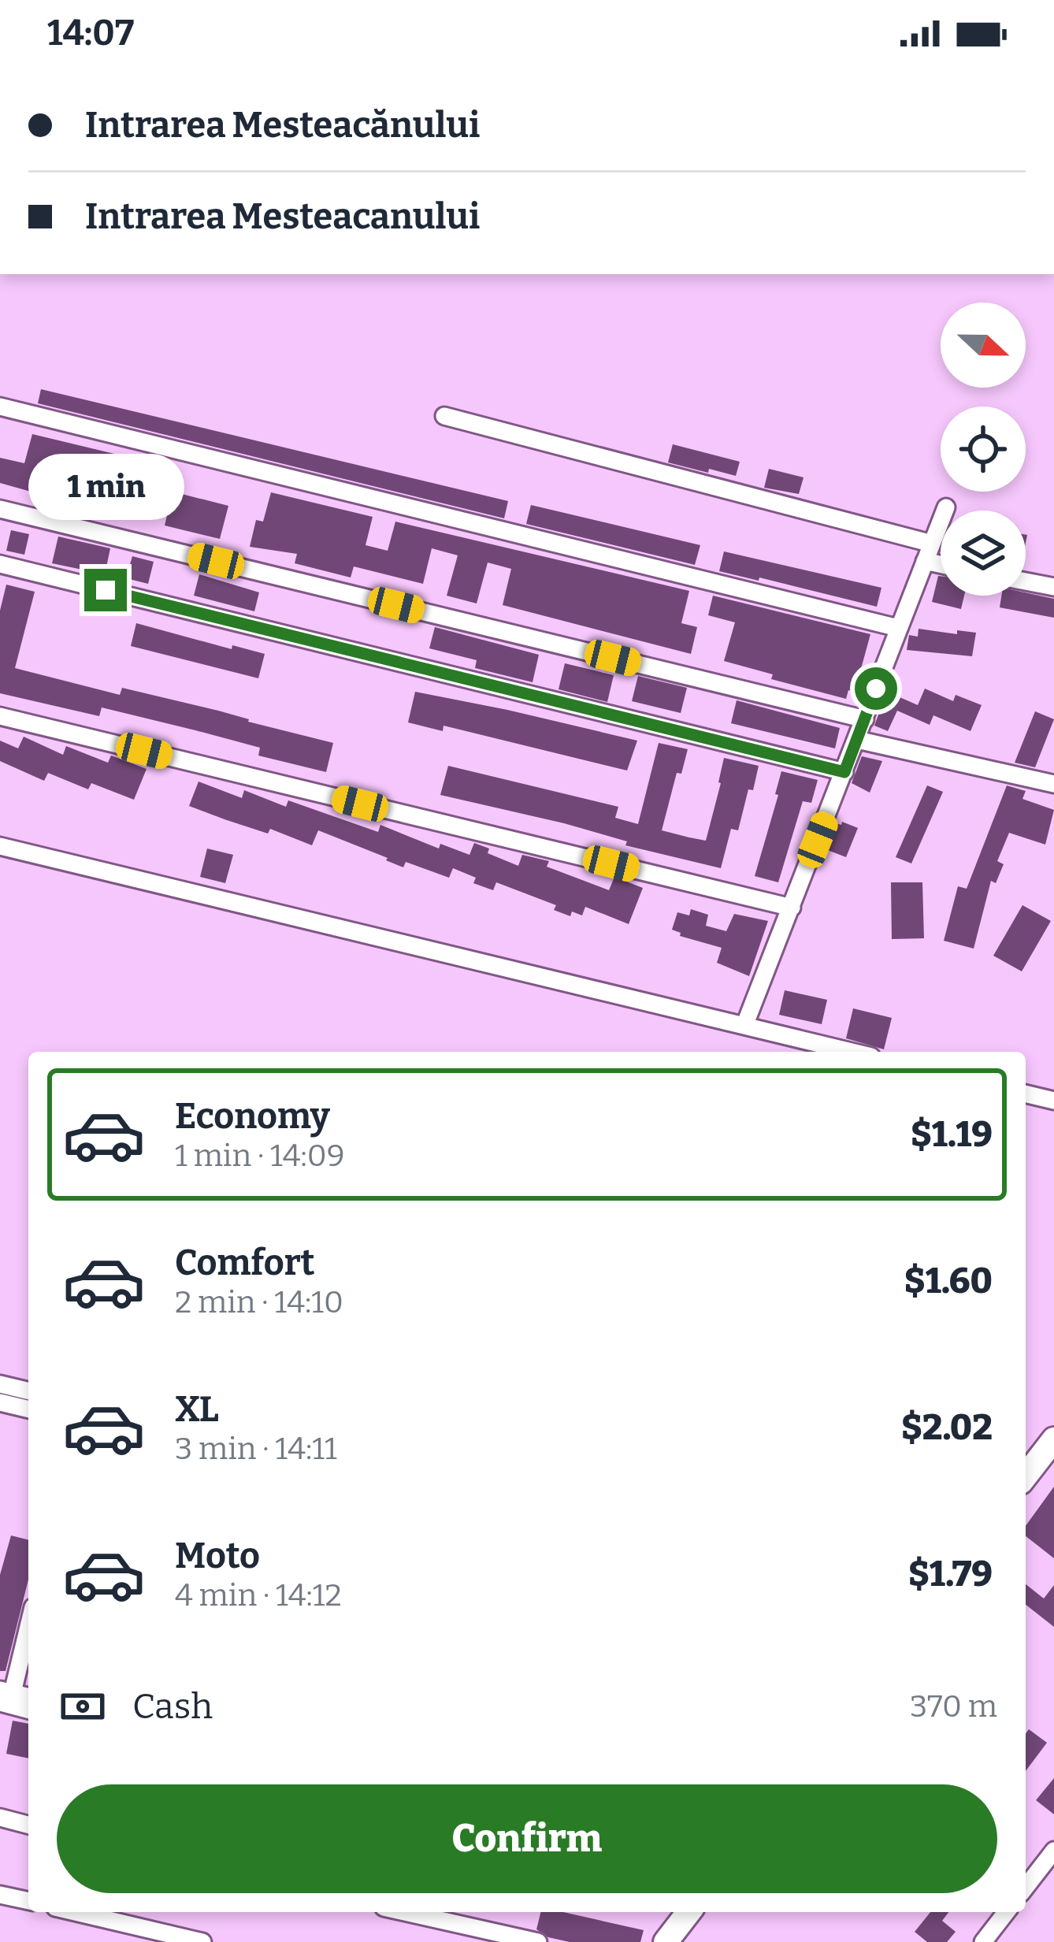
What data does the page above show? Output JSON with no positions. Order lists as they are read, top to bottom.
{
  "north": "right",
  "page": {
    "status": "14:07",
    "banner": ["Intrarea Mesteacănului", "Intrarea Mesteacanului"],
    "bubble": "1 min",
    "list": [
      {
        "name": "Economy",
        "note": "1 min · 14:09",
        "value": "$1.19"
      },
      {
        "name": "Comfort",
        "note": "2 min · 14:10",
        "value": "$1.60"
      },
      {
        "name": "XL",
        "note": "3 min · 14:11",
        "value": "$2.02"
      },
      {
        "name": "Moto",
        "note": "4 min · 14:12",
        "value": "$1.79"
      }
    ],
    "pay": ["Cash", "370 m"],
    "buttons": "Confirm"
  }
}
